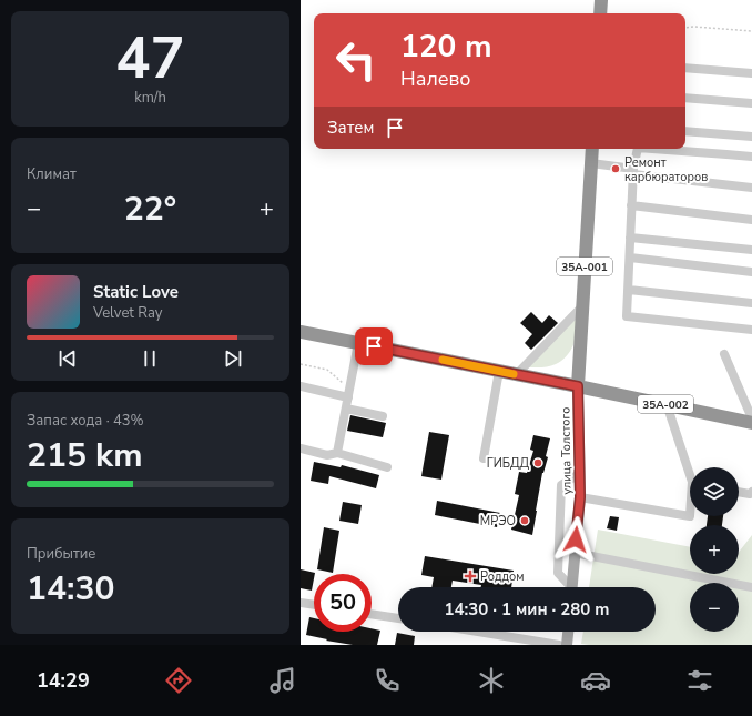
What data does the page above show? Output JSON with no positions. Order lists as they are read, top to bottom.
{
  "streets": {
    "highway": ["35А-001", "35А-002"],
    "main road": ["улица Толстого"]
  },
  "crossings": [
    ["35А-001", "35А-002"],
    ["35А-001", "улица Толстого"],
    ["35А-002", "улица Толстого"]
  ],
  "places": {
    "other": ["Ремонт карбюраторов", "ГИБДД", "МРЭО"],
    "health": ["Роддом"]
  },
  "page": {
    "tile": [
      ["47", "km/h"],
      "Климат",
      ["Запас хода · 43%", "215 km"],
      ["Прибытие", "14:30"]
    ],
    "turn": ["120 m", "Налево"],
    "then": "Затем",
    "heat": ["−", "22°", "+"],
    "song": ["Static Love", "Velvet Ray"],
    "map_buttons": ["+", "−"],
    "limit": "50",
    "trip": "14:30 · 1 мин · 280 m",
    "tabs": "14:29"
  }
}
